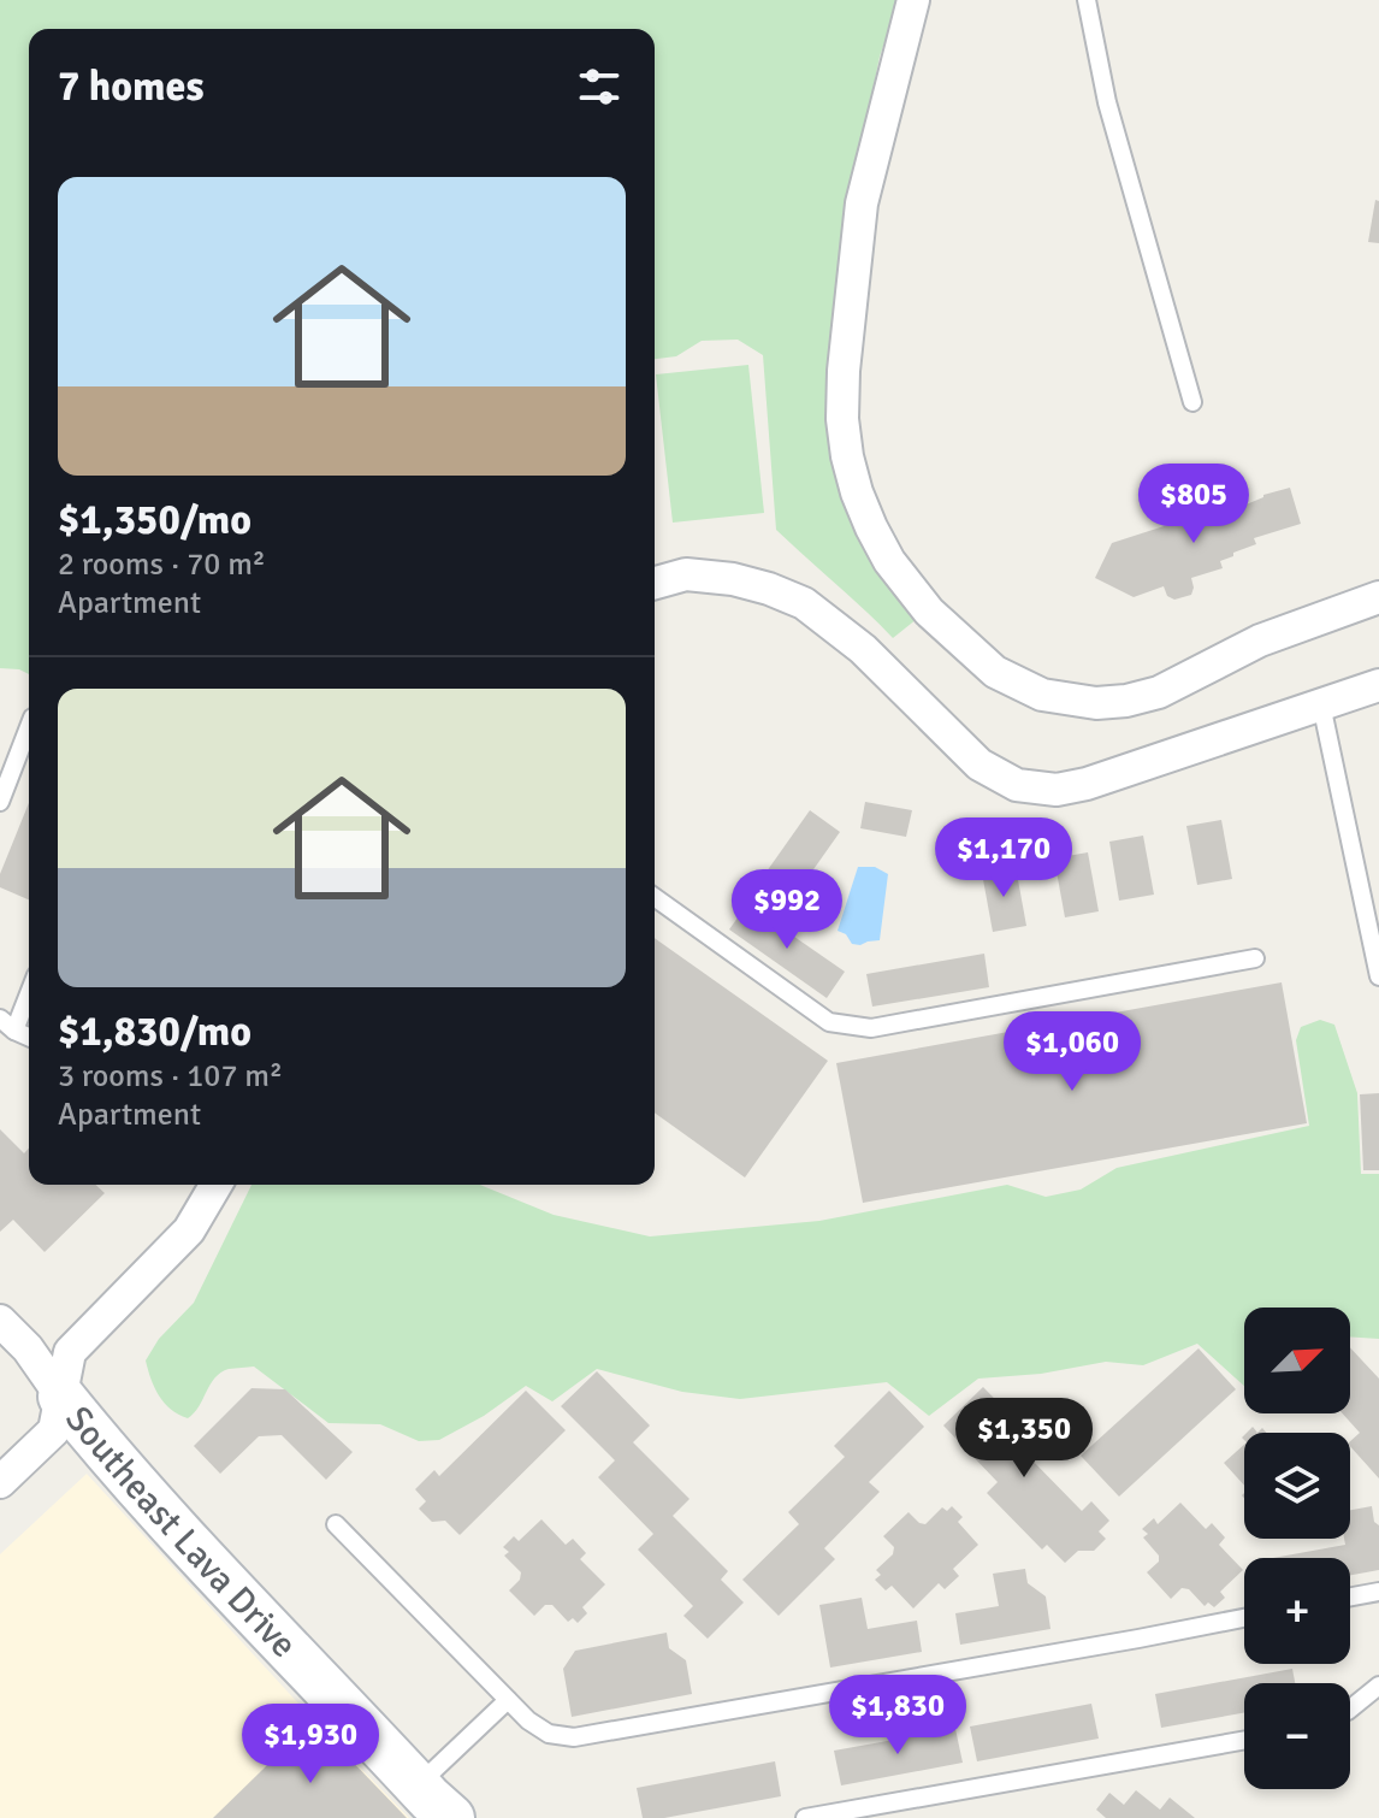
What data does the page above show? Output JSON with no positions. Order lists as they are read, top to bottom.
{
  "streets": {
    "street": ["Southeast Lava Drive"]
  },
  "north": "top right",
  "page": {
    "heading": "7 homes",
    "list": [
      {
        "name": "$1,350/mo",
        "note": "2 rooms · 70 m² · Apartment"
      },
      {
        "name": "$1,830/mo",
        "note": "3 rooms · 107 m² · Apartment"
      }
    ],
    "price": [
      "$805",
      "$1,170",
      "$992",
      "$1,060",
      "$1,350",
      "$1,830",
      "$1,930"
    ],
    "map_buttons": ["+", "−"]
  }
}
